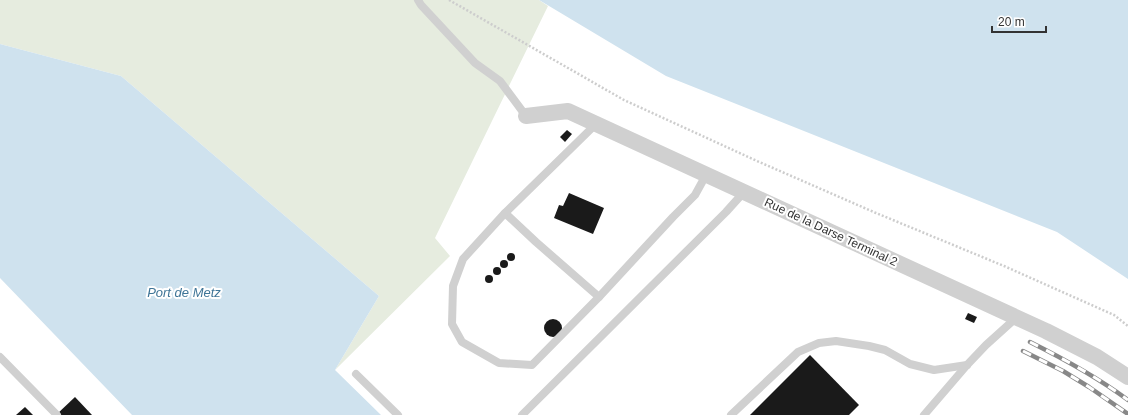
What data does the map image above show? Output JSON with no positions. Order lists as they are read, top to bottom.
{
  "streets": {
    "street": ["Rue de la Darse Terminal 2"]
  },
  "water": ["Port de Metz"],
  "scale_bar": "20 m"
}
